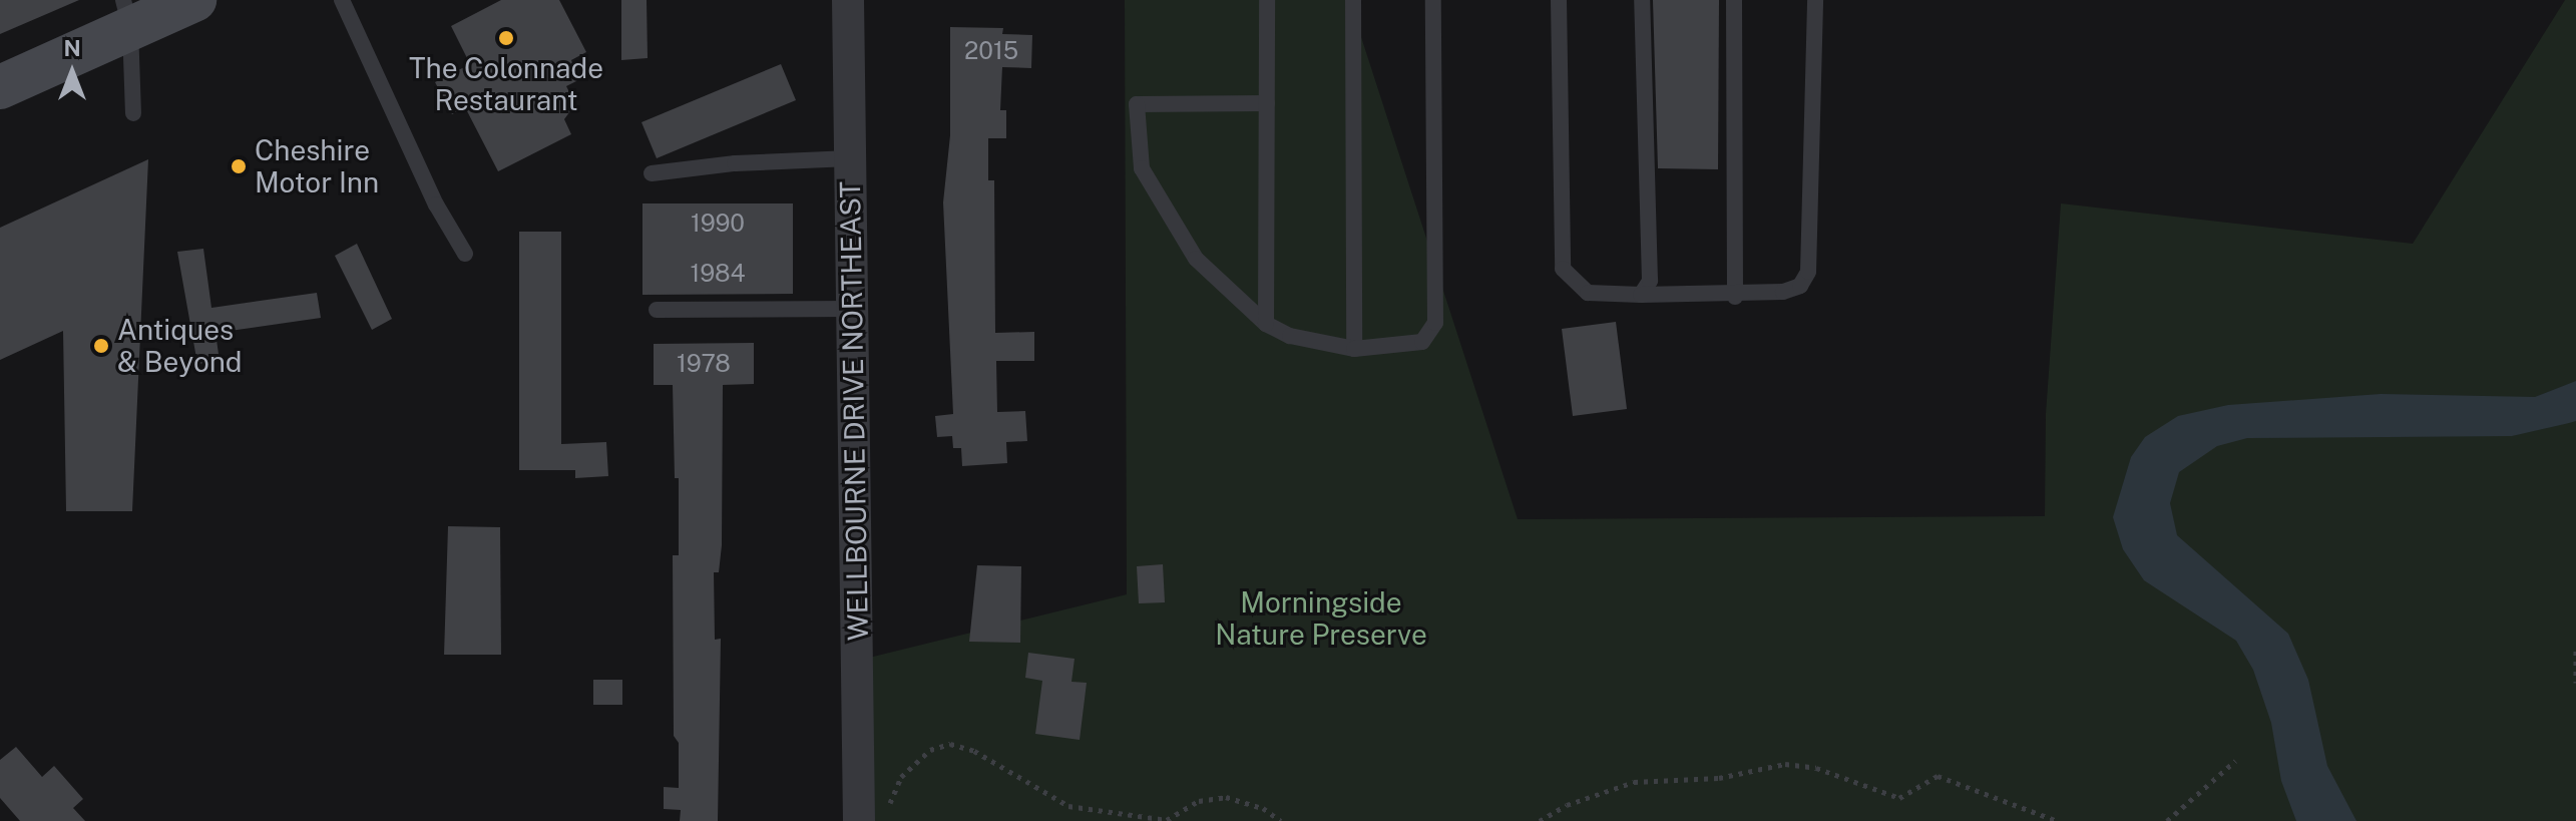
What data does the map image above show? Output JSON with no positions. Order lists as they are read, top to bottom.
{
  "streets": {
    "street": ["WELLBOURNE DRIVE NORTHEAST"]
  },
  "parks": ["Morningside Nature Preserve"],
  "places": ["The Colonnade Restaurant", "Cheshire Motor Inn", "Antiques & Beyond"],
  "house_numbers": [
    "2015",
    "1990",
    "1984",
    "1978"
  ],
  "north": "top"
}
